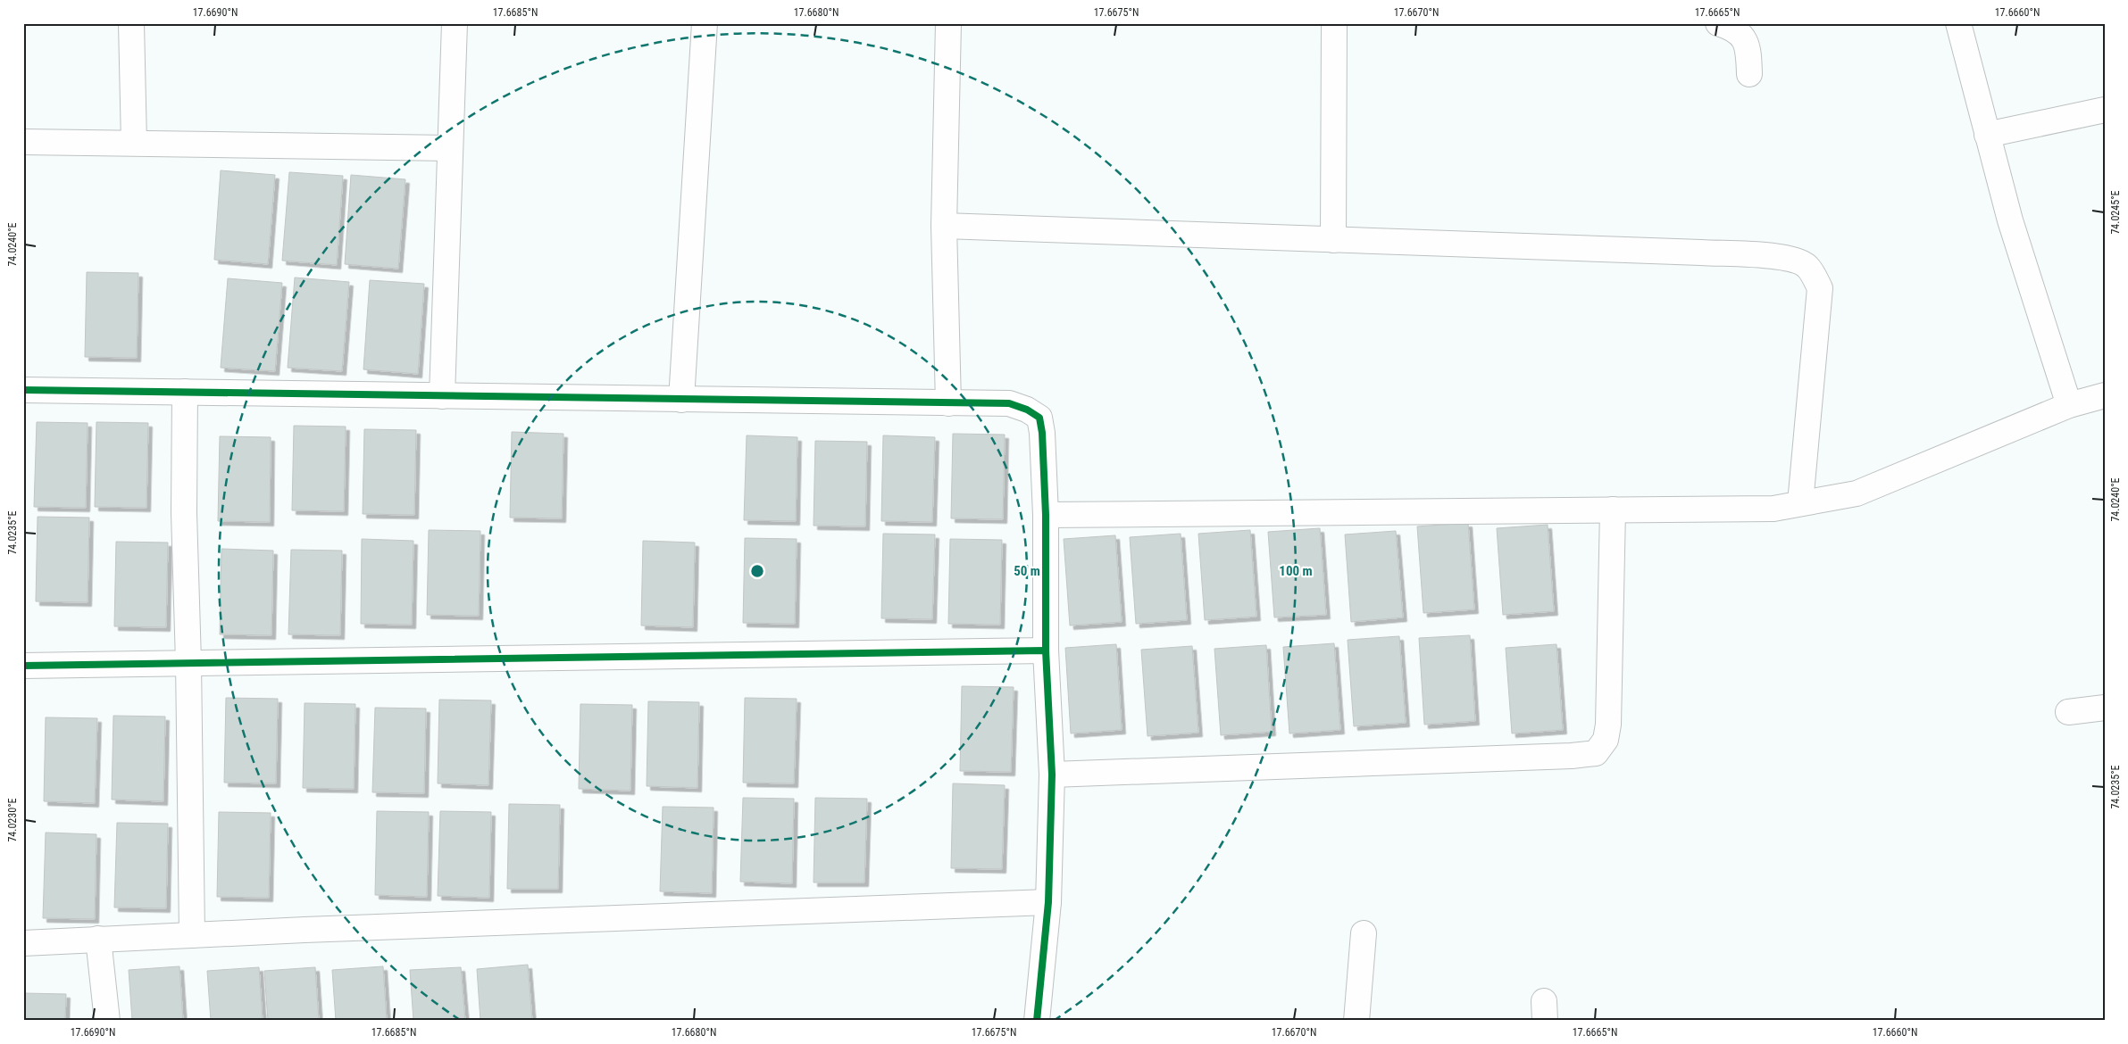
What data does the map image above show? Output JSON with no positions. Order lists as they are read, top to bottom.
{
  "coordinates": [
    "17.6690°N",
    "17.6685°N",
    "17.6680°N",
    "17.6675°N",
    "17.6670°N",
    "17.6665°N",
    "17.6660°N",
    "74.0245°E",
    "74.0240°E",
    "74.0235°E",
    "74.0230°E"
  ],
  "rings": ["50 m", "100 m"]
}
